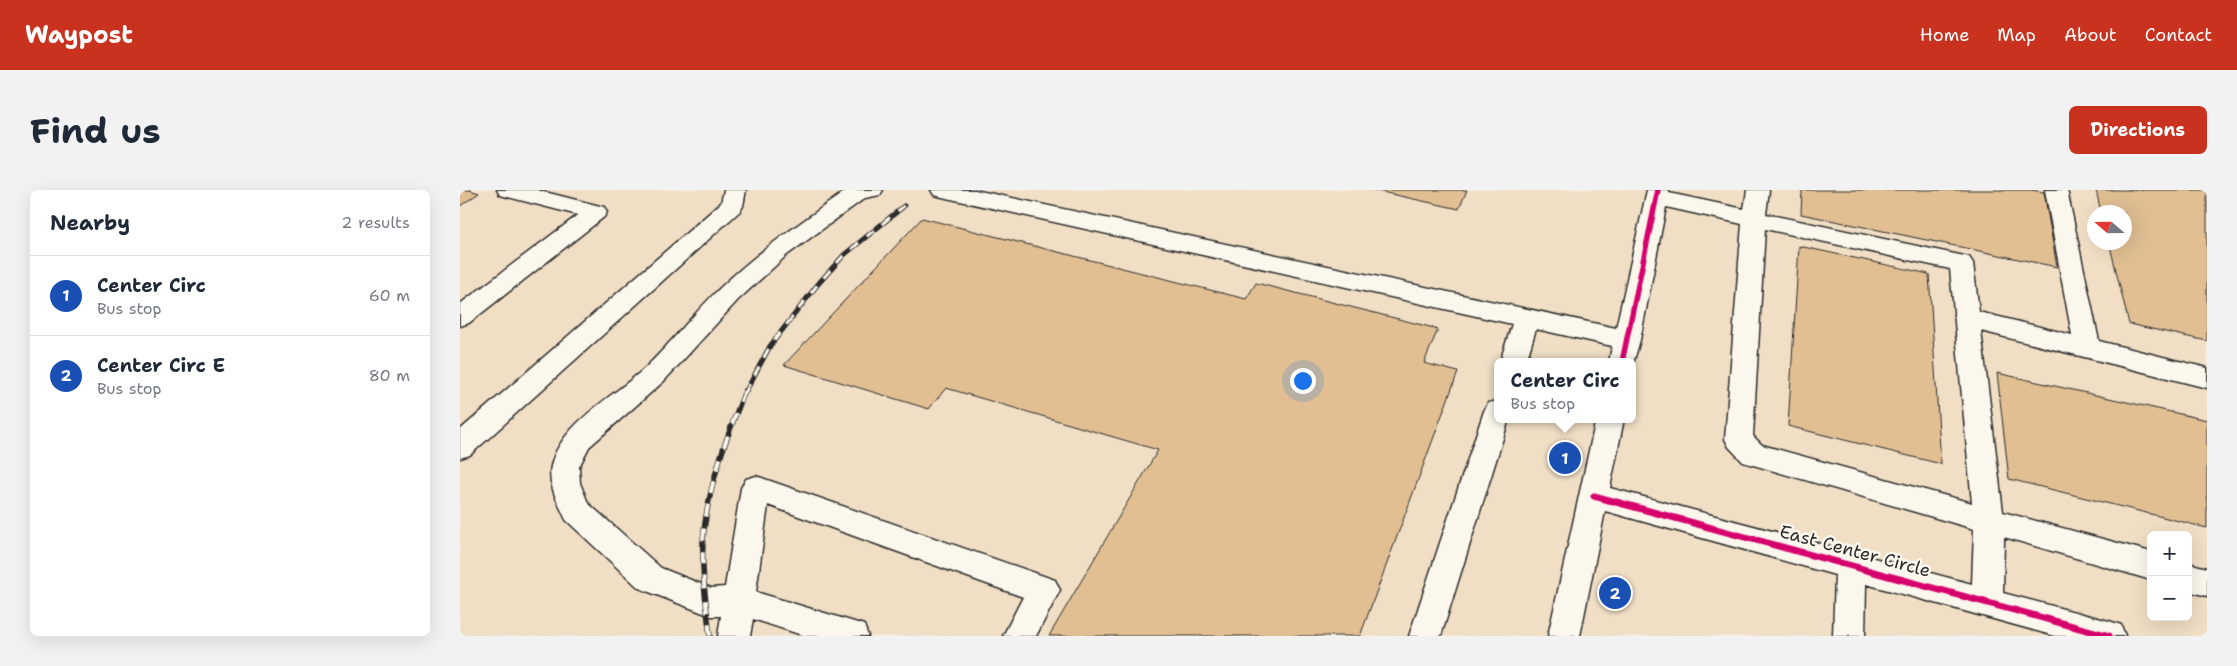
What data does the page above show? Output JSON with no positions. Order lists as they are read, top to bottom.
{
  "streets": {
    "street": ["East Center Circle"]
  },
  "north": "left",
  "page": {
    "header": "Waypost",
    "nav": [
      "Home",
      "Map",
      "About",
      "Contact"
    ],
    "buttons": "Directions",
    "title": "Find us",
    "heading": ["Nearby", "2 results"],
    "list": [
      {
        "mark": "1",
        "name": "Center Circ",
        "note": "Bus stop",
        "value": "60 m"
      },
      {
        "mark": "2",
        "name": "Center Circ E",
        "note": "Bus stop",
        "value": "80 m"
      }
    ],
    "popup": ["Center Circ", "Bus stop"],
    "pins": ["1", "2"],
    "map_buttons": ["+", "−"]
  }
}
